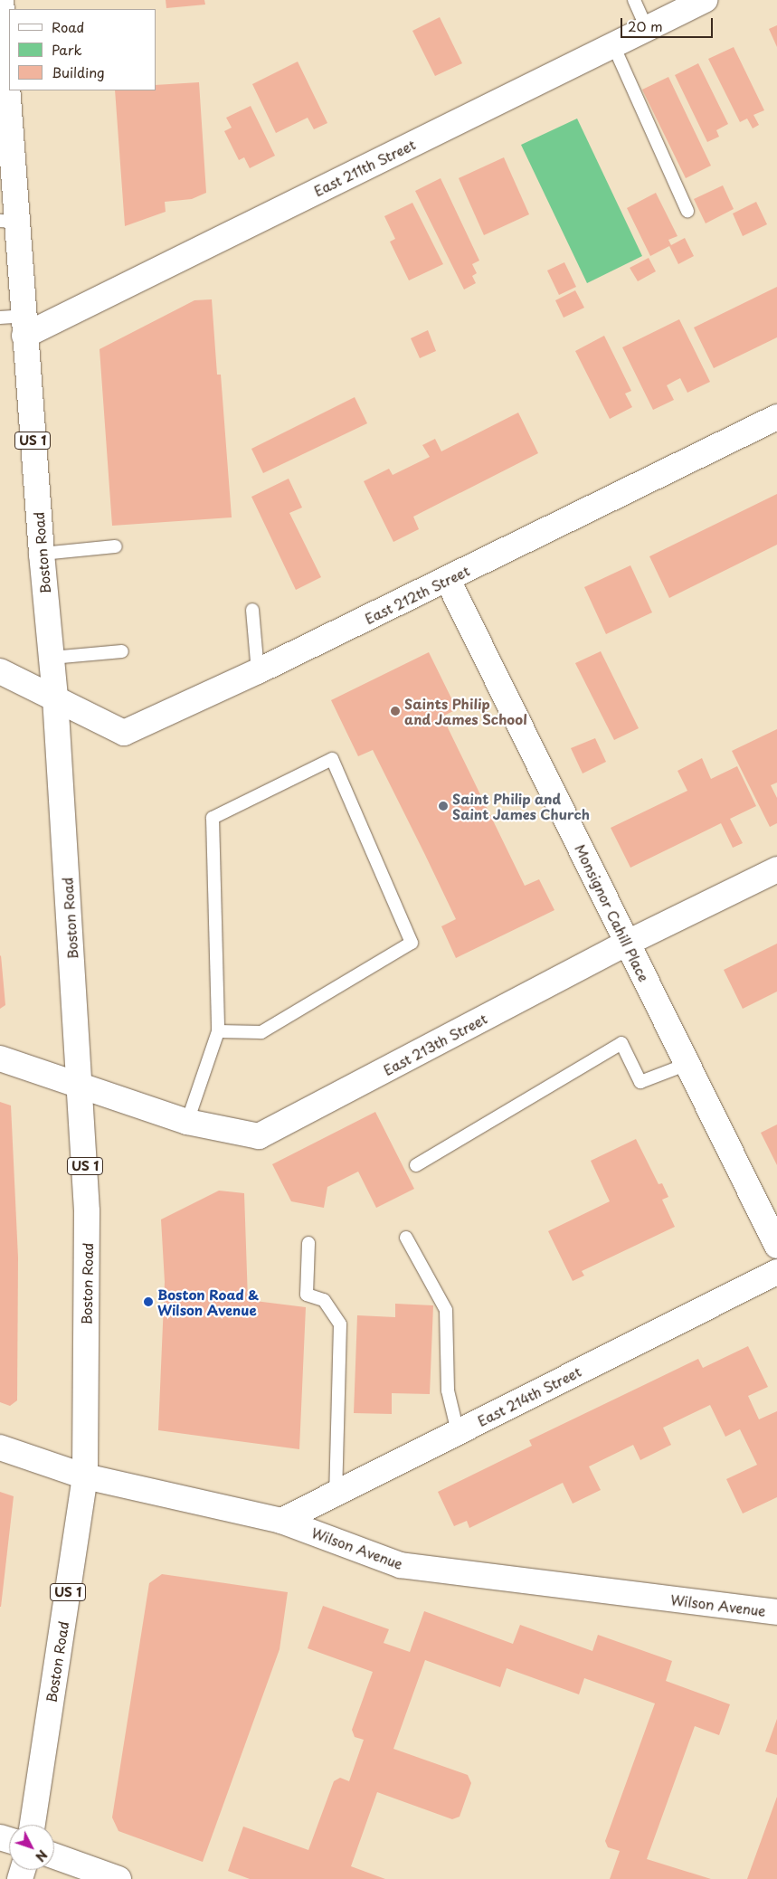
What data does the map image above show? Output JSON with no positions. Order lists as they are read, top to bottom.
{
  "streets": {
    "street": [
      "East 211th Street",
      "US 1",
      "Boston Road",
      "East 212th Street",
      "Monsignor Cahill Place",
      "East 213th Street",
      "East 214th Street",
      "Wilson Avenue"
    ]
  },
  "crossings": [
    ["East 211th Street", "Boston Road"],
    ["Boston Road", "East 212th Street"],
    ["Boston Road", "East 213th Street"],
    ["Boston Road", "Wilson Avenue"],
    ["East 212th Street", "Monsignor Cahill Place"],
    ["Monsignor Cahill Place", "East 213th Street"],
    ["East 214th Street", "Wilson Avenue"]
  ],
  "places": ["Saints Philip and James School", "Saint Philip and Saint James Church", "Boston Road & Wilson Avenue"],
  "legend": ["Road", "Park", "Building"],
  "scale_bar": "20 m",
  "north": "bottom right"
}
